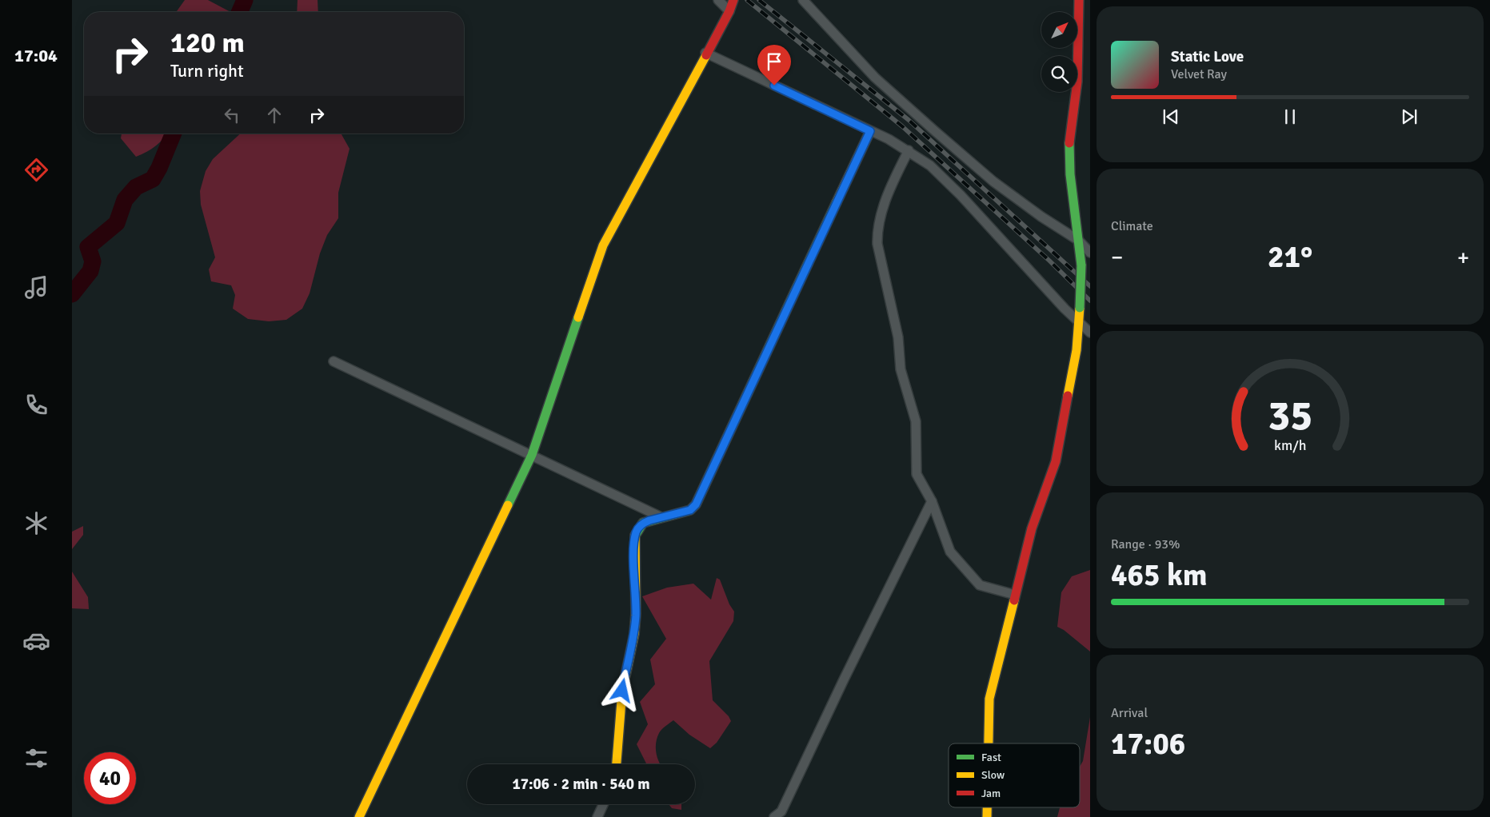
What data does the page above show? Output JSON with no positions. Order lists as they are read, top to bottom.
{
  "legend": ["Fast", "Slow", "Jam"],
  "north": "top right",
  "page": {
    "tabs": "17:04",
    "turn": ["120 m", "Turn right"],
    "song": ["Static Love", "Velvet Ray"],
    "tile": [
      "Climate",
      ["Range · 93%", "465 km"],
      ["Arrival", "17:06"]
    ],
    "heat": ["−", "21°", "+"],
    "limit": "40",
    "trip": "17:06 · 2 min · 540 m",
    "gauge": ["35", "km/h"]
  }
}
